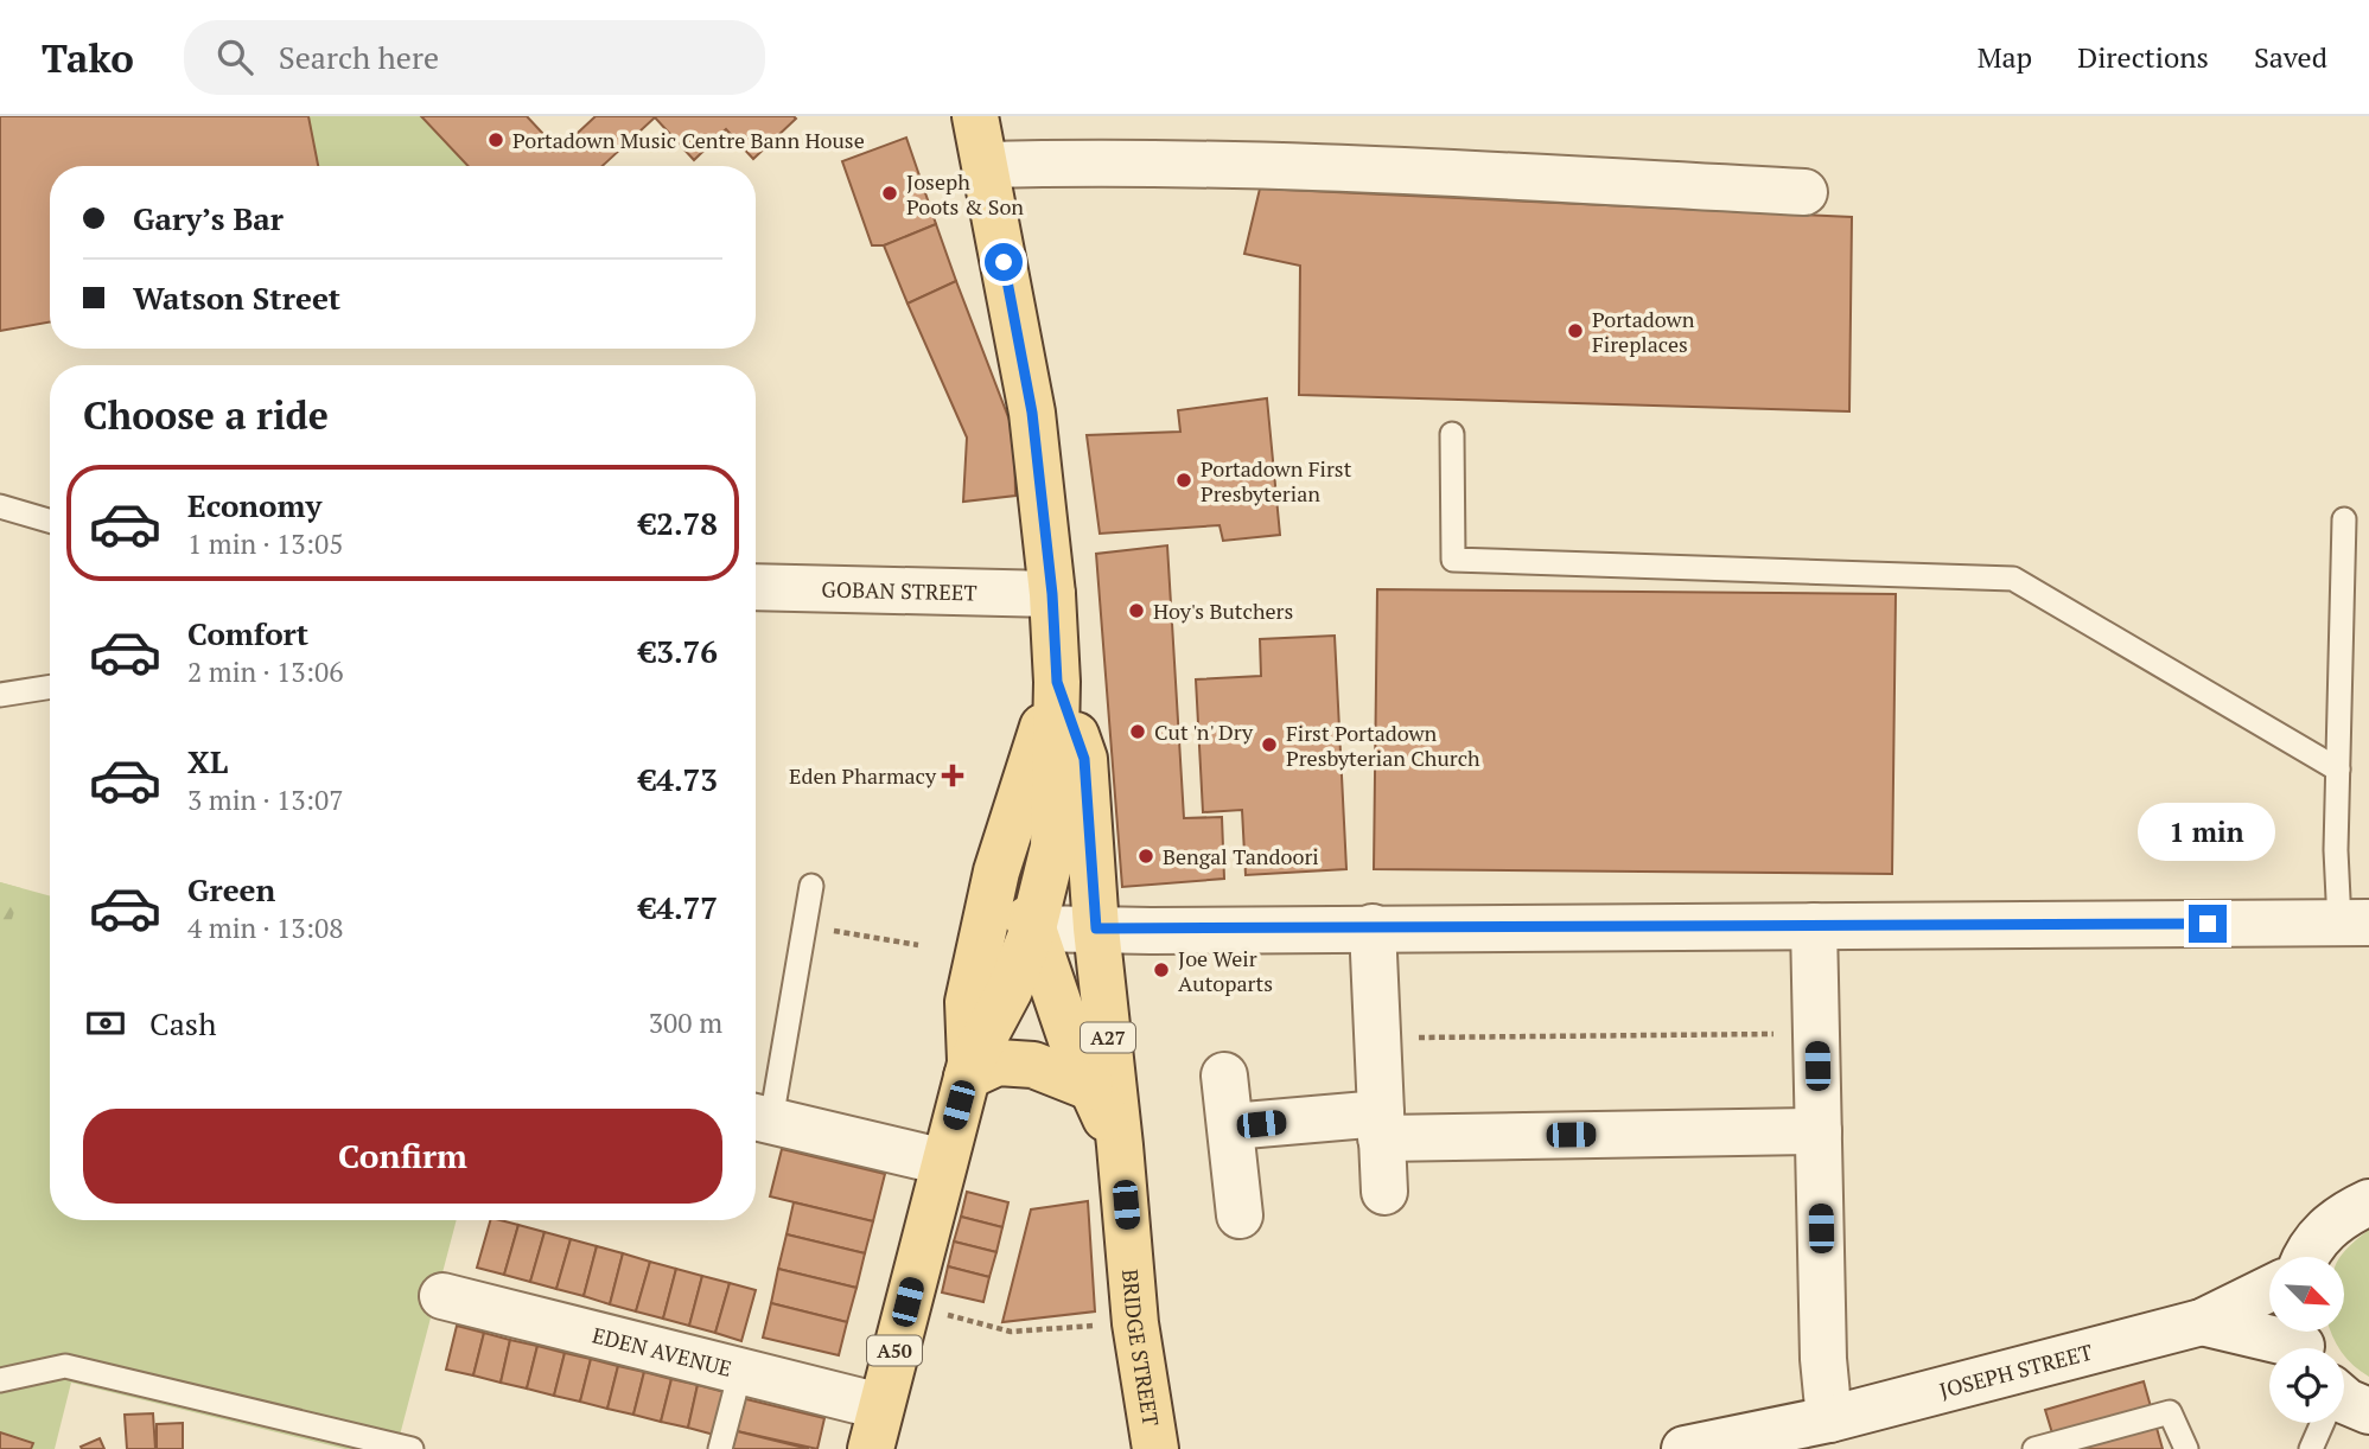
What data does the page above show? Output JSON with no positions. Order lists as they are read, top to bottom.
{
  "streets": {
    "main road": ["A27", "BRIDGE STREET", "A50"],
    "street": ["GOBAN STREET", "EDEN AVENUE", "JOSEPH STREET"]
  },
  "crossings": [
    ["GOBAN STREET", "BRIDGE STREET"],
    ["BRIDGE STREET", "A50"],
    ["A50", "EDEN AVENUE"]
  ],
  "places": {
    "other": [
      "Portadown Music Centre Bann House",
      "Joseph Poots & Son",
      "Portadown Fireplaces",
      "Portadown First Presbyterian",
      "Hoy's Butchers",
      "Cut 'n' Dry",
      "First Portadown Presbyterian Church",
      "Bengal Tandoori",
      "Joe Weir Autoparts"
    ],
    "health": ["Eden Pharmacy"]
  },
  "north": "bottom right",
  "page": {
    "header": "Tako",
    "search": "Search here",
    "nav": ["Map", "Directions", "Saved"],
    "banner": ["Gary’s Bar", "Watson Street"],
    "heading": "Choose a ride",
    "list": [
      {
        "name": "Economy",
        "note": "1 min · 13:05",
        "value": "€2.78"
      },
      {
        "name": "Comfort",
        "note": "2 min · 13:06",
        "value": "€3.76"
      },
      {
        "name": "XL",
        "note": "3 min · 13:07",
        "value": "€4.73"
      },
      {
        "name": "Green",
        "note": "4 min · 13:08",
        "value": "€4.77"
      }
    ],
    "bubble": "1 min",
    "pay": ["Cash", "300 m"],
    "buttons": "Confirm"
  }
}
